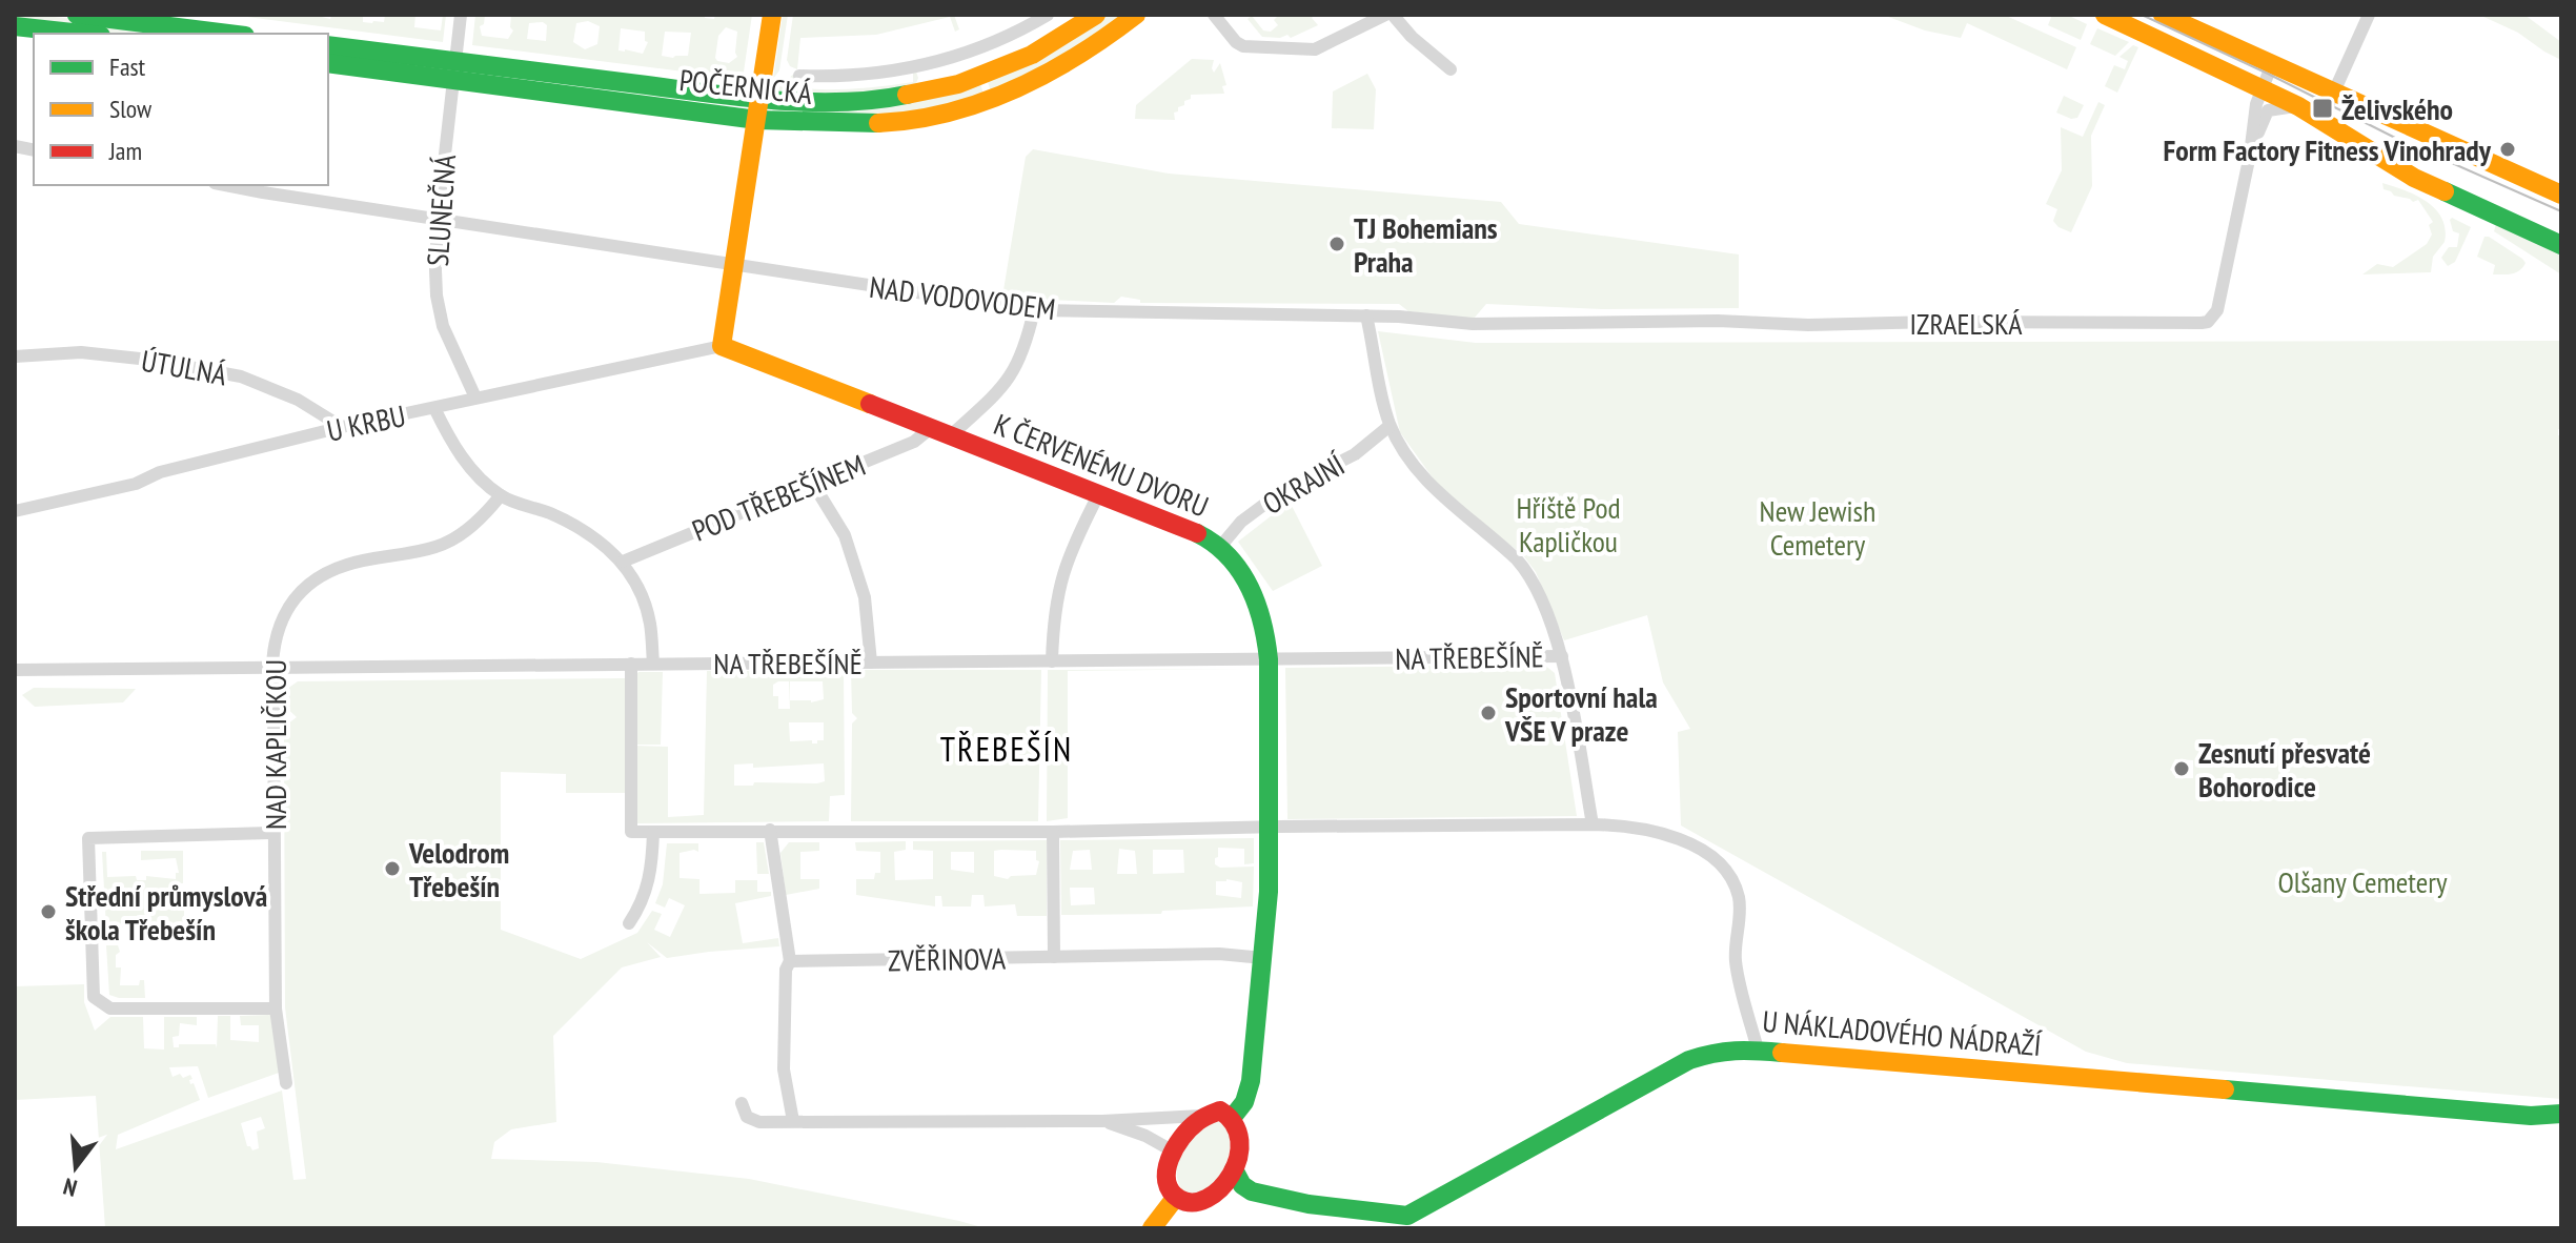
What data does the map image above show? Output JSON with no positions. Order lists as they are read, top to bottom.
{
  "streets": {
    "street": [
      "POČERNICKÁ",
      "SLUNEČNÁ",
      "NAD VODOVODEM",
      "IZRAELSKÁ",
      "ÚTULNÁ",
      "U KRBU",
      "K ČERVENÉMU DVORU",
      "OKRAJNÍ",
      "POD TŘEBEŠÍNEM",
      "NA TŘEBEŠÍNĚ",
      "NAD KAPLIČKOU",
      "ZVĚŘINOVA",
      "U NÁKLADOVÉHO NÁDRAŽÍ"
    ]
  },
  "crossings": [
    ["POČERNICKÁ", "SLUNEČNÁ"],
    ["SLUNEČNÁ", "NAD VODOVODEM"],
    ["SLUNEČNÁ", "U KRBU"],
    ["NAD VODOVODEM", "IZRAELSKÁ"],
    ["ÚTULNÁ", "U KRBU"],
    ["U KRBU", "K ČERVENÉMU DVORU"],
    ["K ČERVENÉMU DVORU", "OKRAJNÍ"],
    ["K ČERVENÉMU DVORU", "POD TŘEBEŠÍNEM"],
    ["K ČERVENÉMU DVORU", "NA TŘEBEŠÍNĚ"],
    ["K ČERVENÉMU DVORU", "ZVĚŘINOVA"],
    ["NA TŘEBEŠÍNĚ", "NAD KAPLIČKOU"]
  ],
  "districts": ["TŘEBEŠÍN"],
  "parks": ["Hříště Pod Kapličkou", "New Jewish Cemetery", "Olšany Cemetery"],
  "places": {
    "transit": ["Želivského"],
    "other": [
      "Form Factory Fitness Vinohrady",
      "TJ Bohemians Praha",
      "Sportovní hala VŠE V praze",
      "Zesnutí přesvaté Bohorodice",
      "Velodrom Třebešín",
      "Střední průmyslová škola Třebešín"
    ]
  },
  "legend": ["Fast", "Slow", "Jam"],
  "north": "bottom"
}
